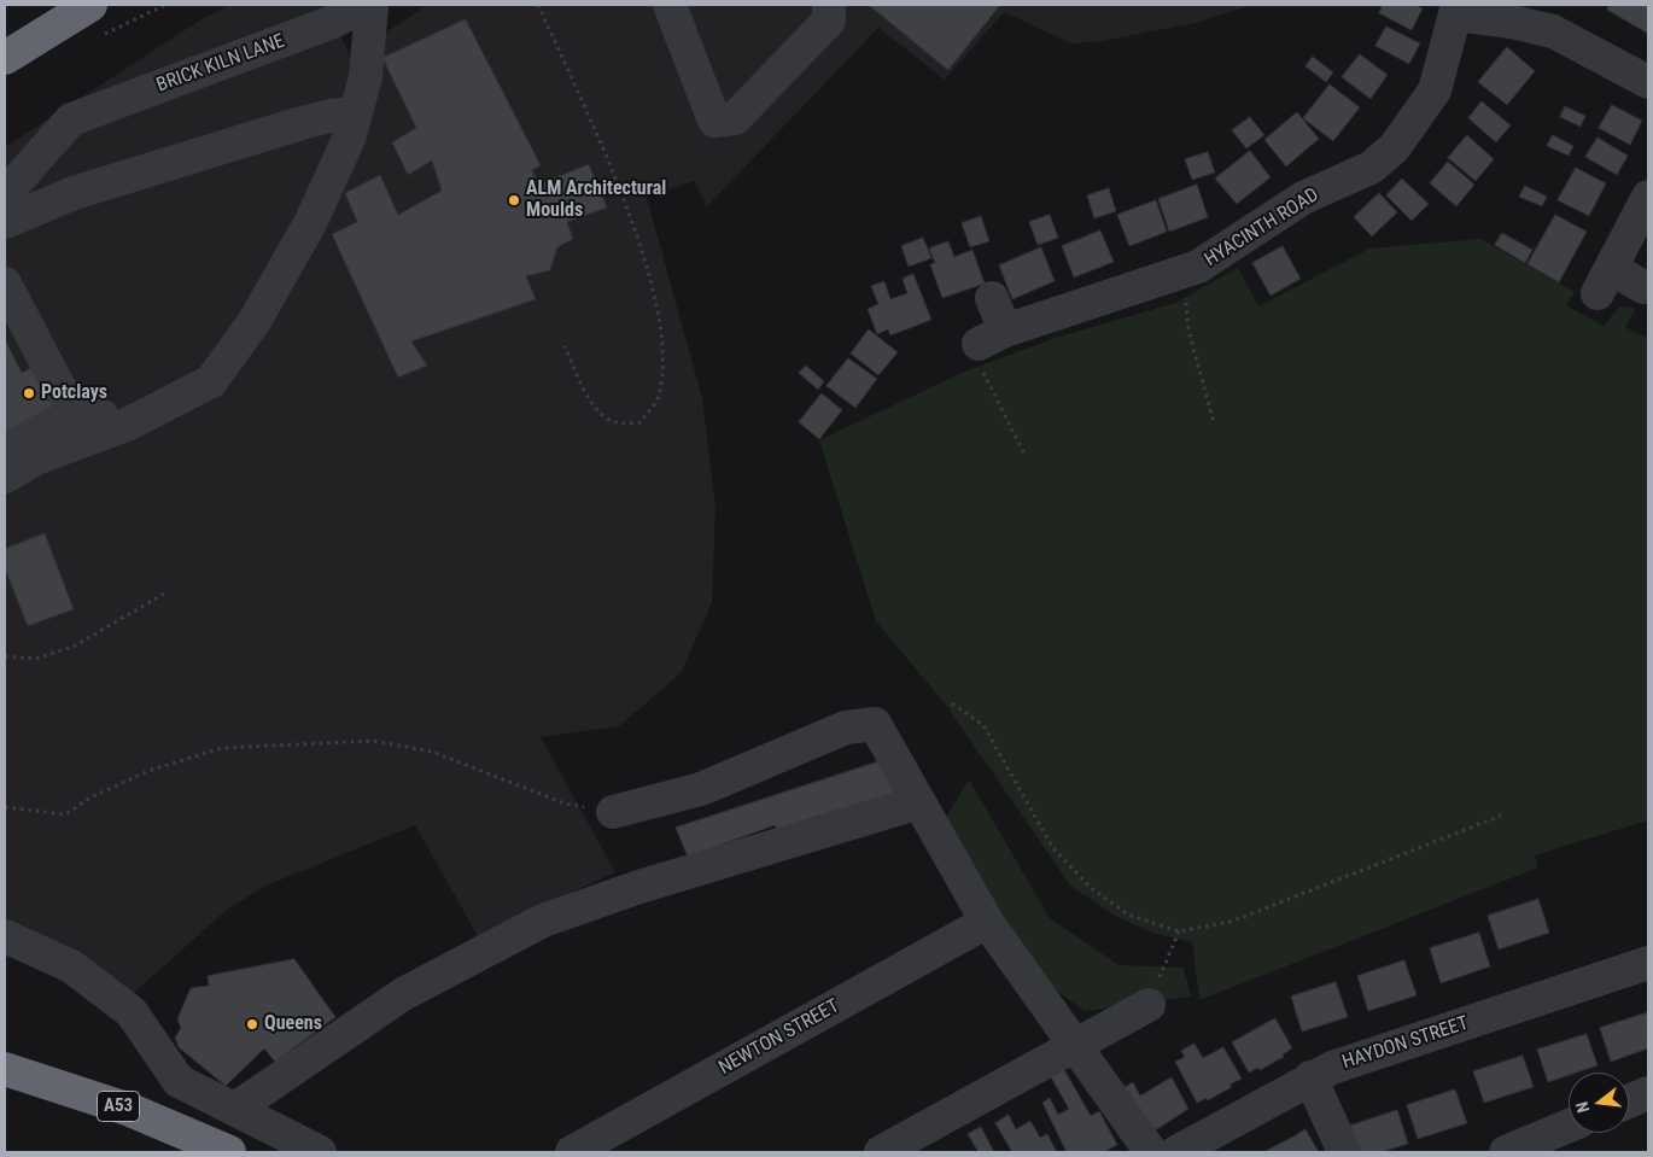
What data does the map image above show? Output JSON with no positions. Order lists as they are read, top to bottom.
{
  "streets": {
    "highway": ["A53"],
    "street": [
      "BRICK KILN LANE",
      "HYACINTH ROAD",
      "NEWTON STREET",
      "HAYDON STREET"
    ]
  },
  "places": ["ALM Architectural Moulds", "Potclays", "Queens"],
  "north": "left"
}
